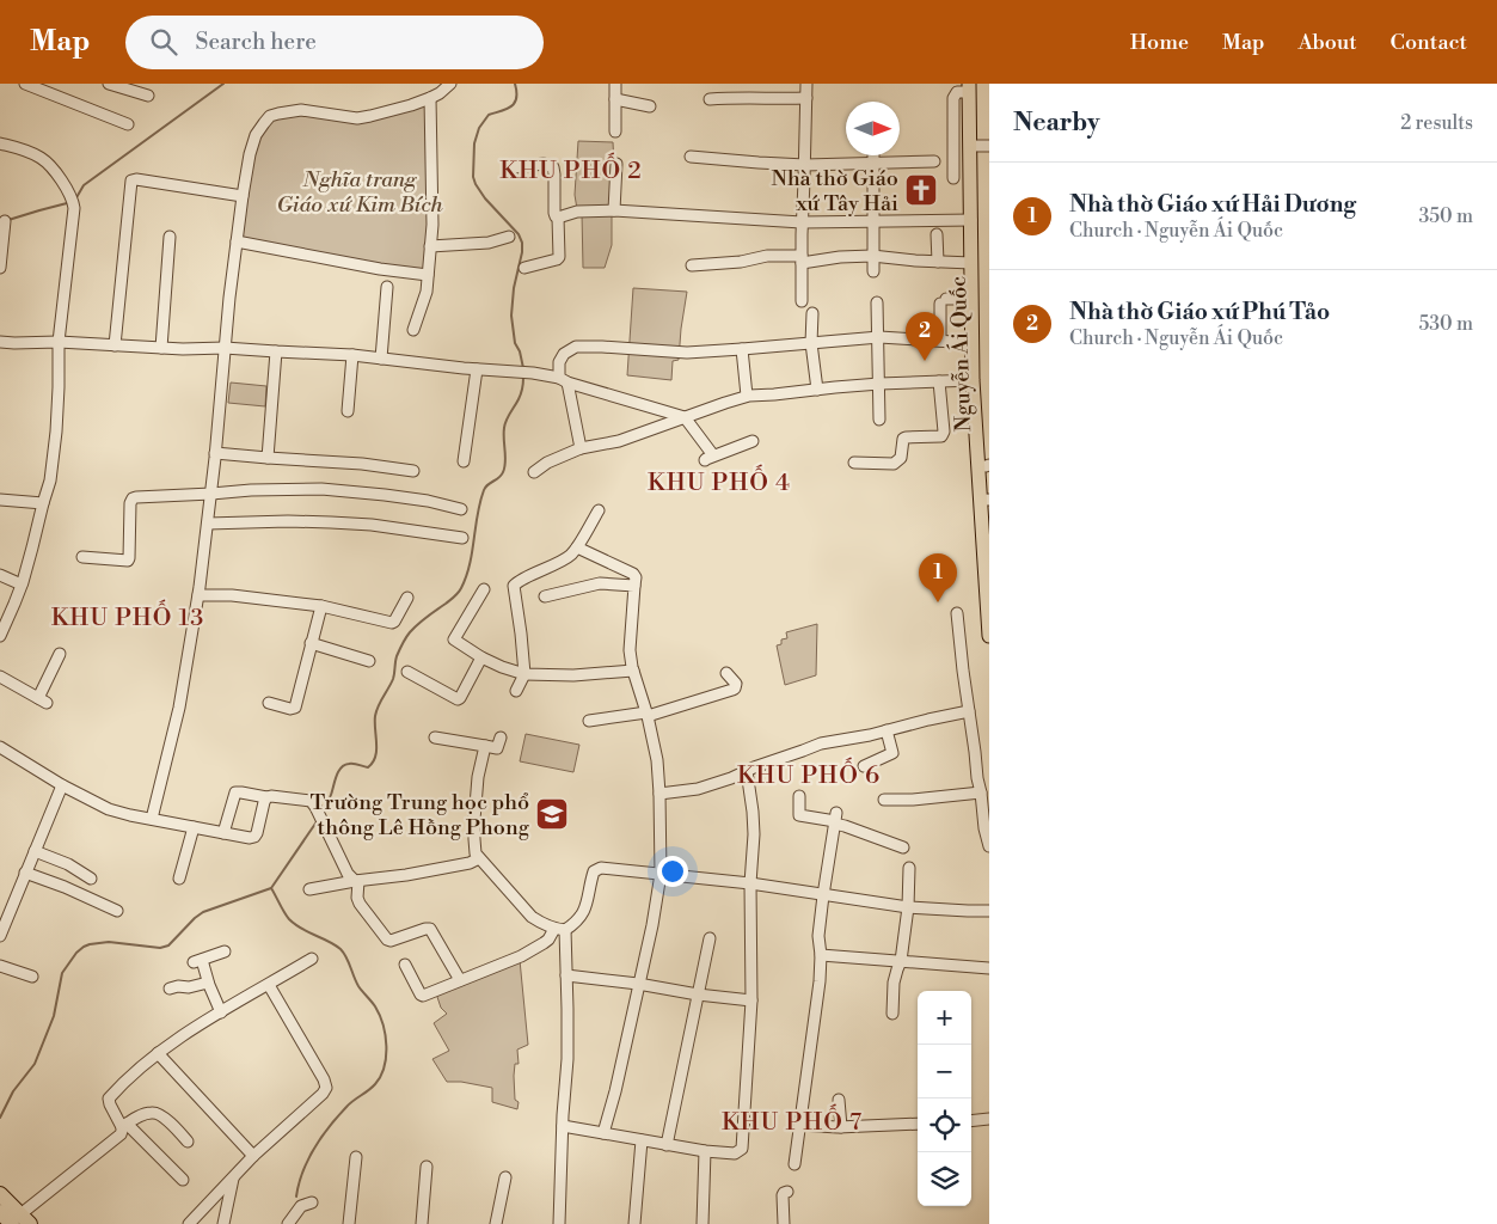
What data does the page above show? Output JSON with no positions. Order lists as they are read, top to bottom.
{
  "streets": {
    "main road": ["Nguyễn Ái Quốc"]
  },
  "districts": [
    "KHU PHỐ 2",
    "KHU PHỐ 4",
    "KHU PHỐ 13",
    "KHU PHỐ 6",
    "KHU PHỐ 7"
  ],
  "parks": ["Nghĩa trang Giáo xứ Kim Bích"],
  "places": {
    "church": ["Nhà thờ Giáo xứ Tây Hải"],
    "school or university": ["Trường Trung học phổ thông Lê Hồng Phong"]
  },
  "north": "right",
  "page": {
    "header": "Map",
    "search": "Search here",
    "nav": [
      "Home",
      "Map",
      "About",
      "Contact"
    ],
    "heading": ["Nearby", "2 results"],
    "list": [
      {
        "mark": "1",
        "name": "Nhà thờ Giáo xứ Hải Dương",
        "note": "Church · Nguyễn Ái Quốc",
        "value": "350 m"
      },
      {
        "mark": "2",
        "name": "Nhà thờ Giáo xứ Phú Tảo",
        "note": "Church · Nguyễn Ái Quốc",
        "value": "530 m"
      }
    ],
    "pins": ["2", "1"],
    "map_buttons": ["+", "−"]
  }
}
